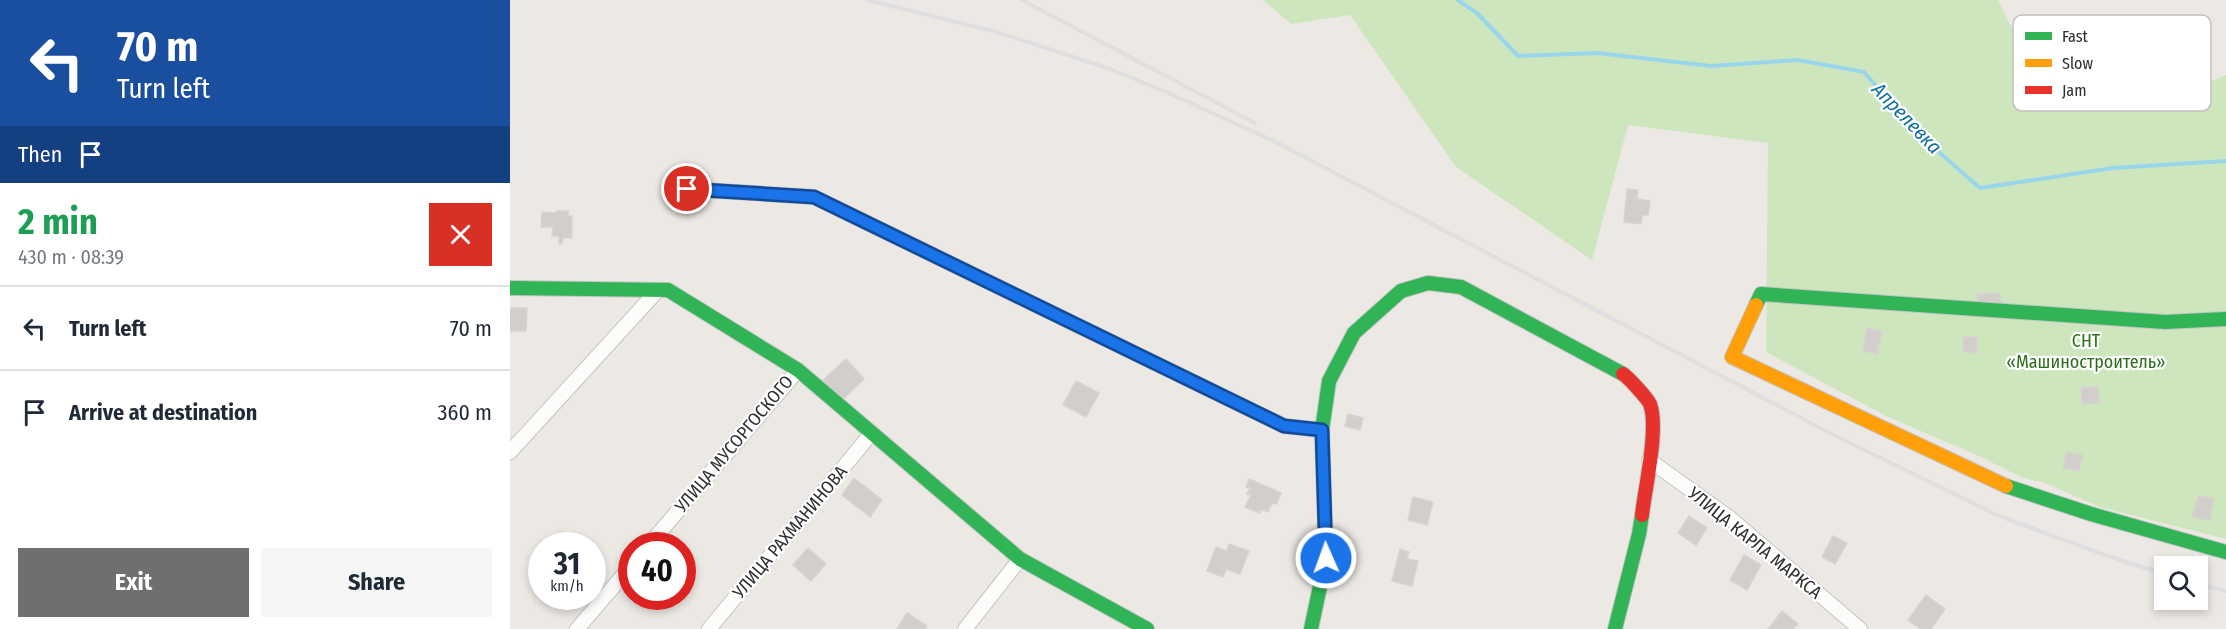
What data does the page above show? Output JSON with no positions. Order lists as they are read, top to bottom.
{
  "streets": {
    "street": ["УЛИЦА МУСОРГОСКОГО", "УЛИЦА РАХМАНИНОВА", "УЛИЦА КАРЛА МАРКСА"]
  },
  "water": ["Апрелевка"],
  "parks": ["СНТ «Машиностроитель»"],
  "legend": ["Fast", "Slow", "Jam"],
  "page": {
    "turn": ["70 m", "Turn left"],
    "then": "Then",
    "heading": ["2 min", "430 m · 08:39"],
    "list": [
      {
        "name": "Turn left",
        "value": "70 m"
      },
      {
        "name": "Arrive at destination",
        "value": "360 m"
      }
    ],
    "speed": "31 km/h",
    "limit": "40",
    "buttons": ["Exit", "Share"]
  }
}
